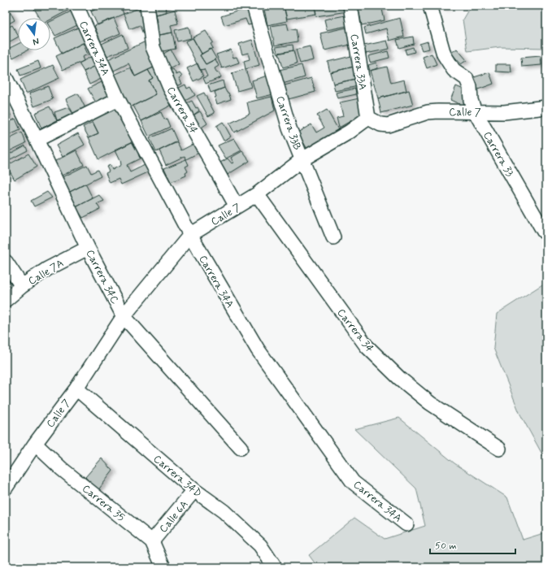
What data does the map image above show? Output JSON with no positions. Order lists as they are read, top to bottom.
{
  "streets": {
    "street": [
      "Carrera 34A",
      "Carrera 33A",
      "Carrera 34",
      "Calle 7",
      "Carrera 33B",
      "Carrera 33",
      "Calle 7A",
      "Carrera 34C",
      "Carrera 34D",
      "Carrera 35",
      "Calle 6A"
    ]
  },
  "crossings": [
    ["Carrera 34A", "Calle 7"],
    ["Carrera 33A", "Calle 7"],
    ["Carrera 34", "Calle 7"],
    ["Calle 7", "Carrera 33B"],
    ["Calle 7", "Carrera 33"],
    ["Calle 7", "Carrera 34C"],
    ["Calle 7", "Carrera 34D"],
    ["Calle 7", "Carrera 35"],
    ["Calle 7A", "Carrera 34C"],
    ["Carrera 34D", "Calle 6A"],
    ["Carrera 35", "Calle 6A"]
  ],
  "scale_bar": "50 m",
  "north": "bottom"
}
